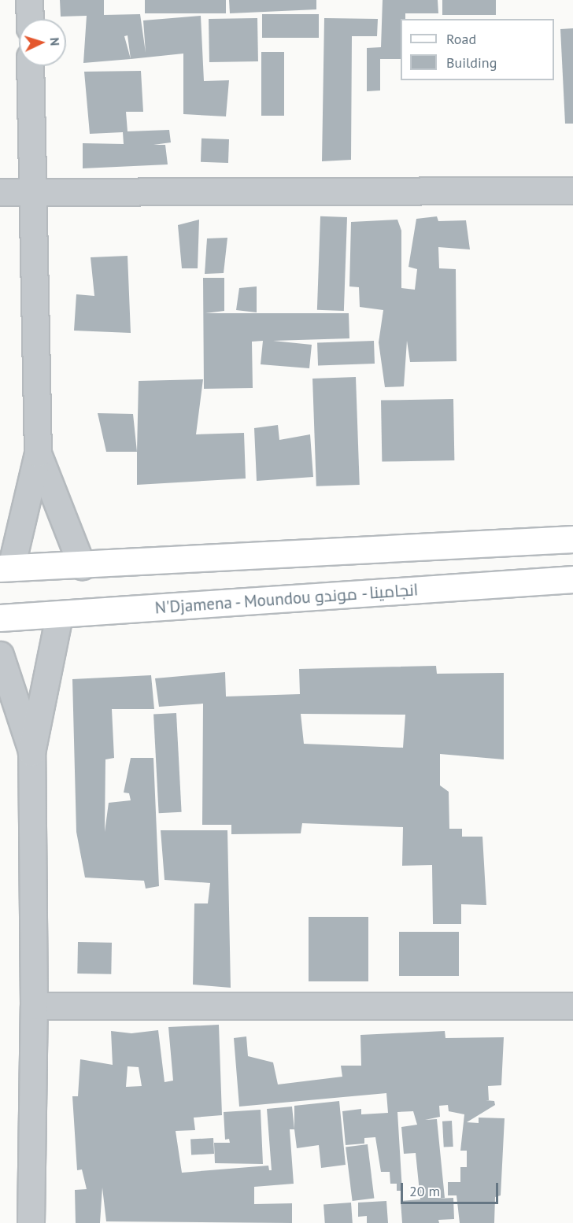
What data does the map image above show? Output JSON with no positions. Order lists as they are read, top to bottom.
{
  "streets": {
    "main road": ["N'Djamena - Moundou انجامينا - موندو"]
  },
  "legend": ["Road", "Building"],
  "scale_bar": "20 m",
  "north": "right"
}
